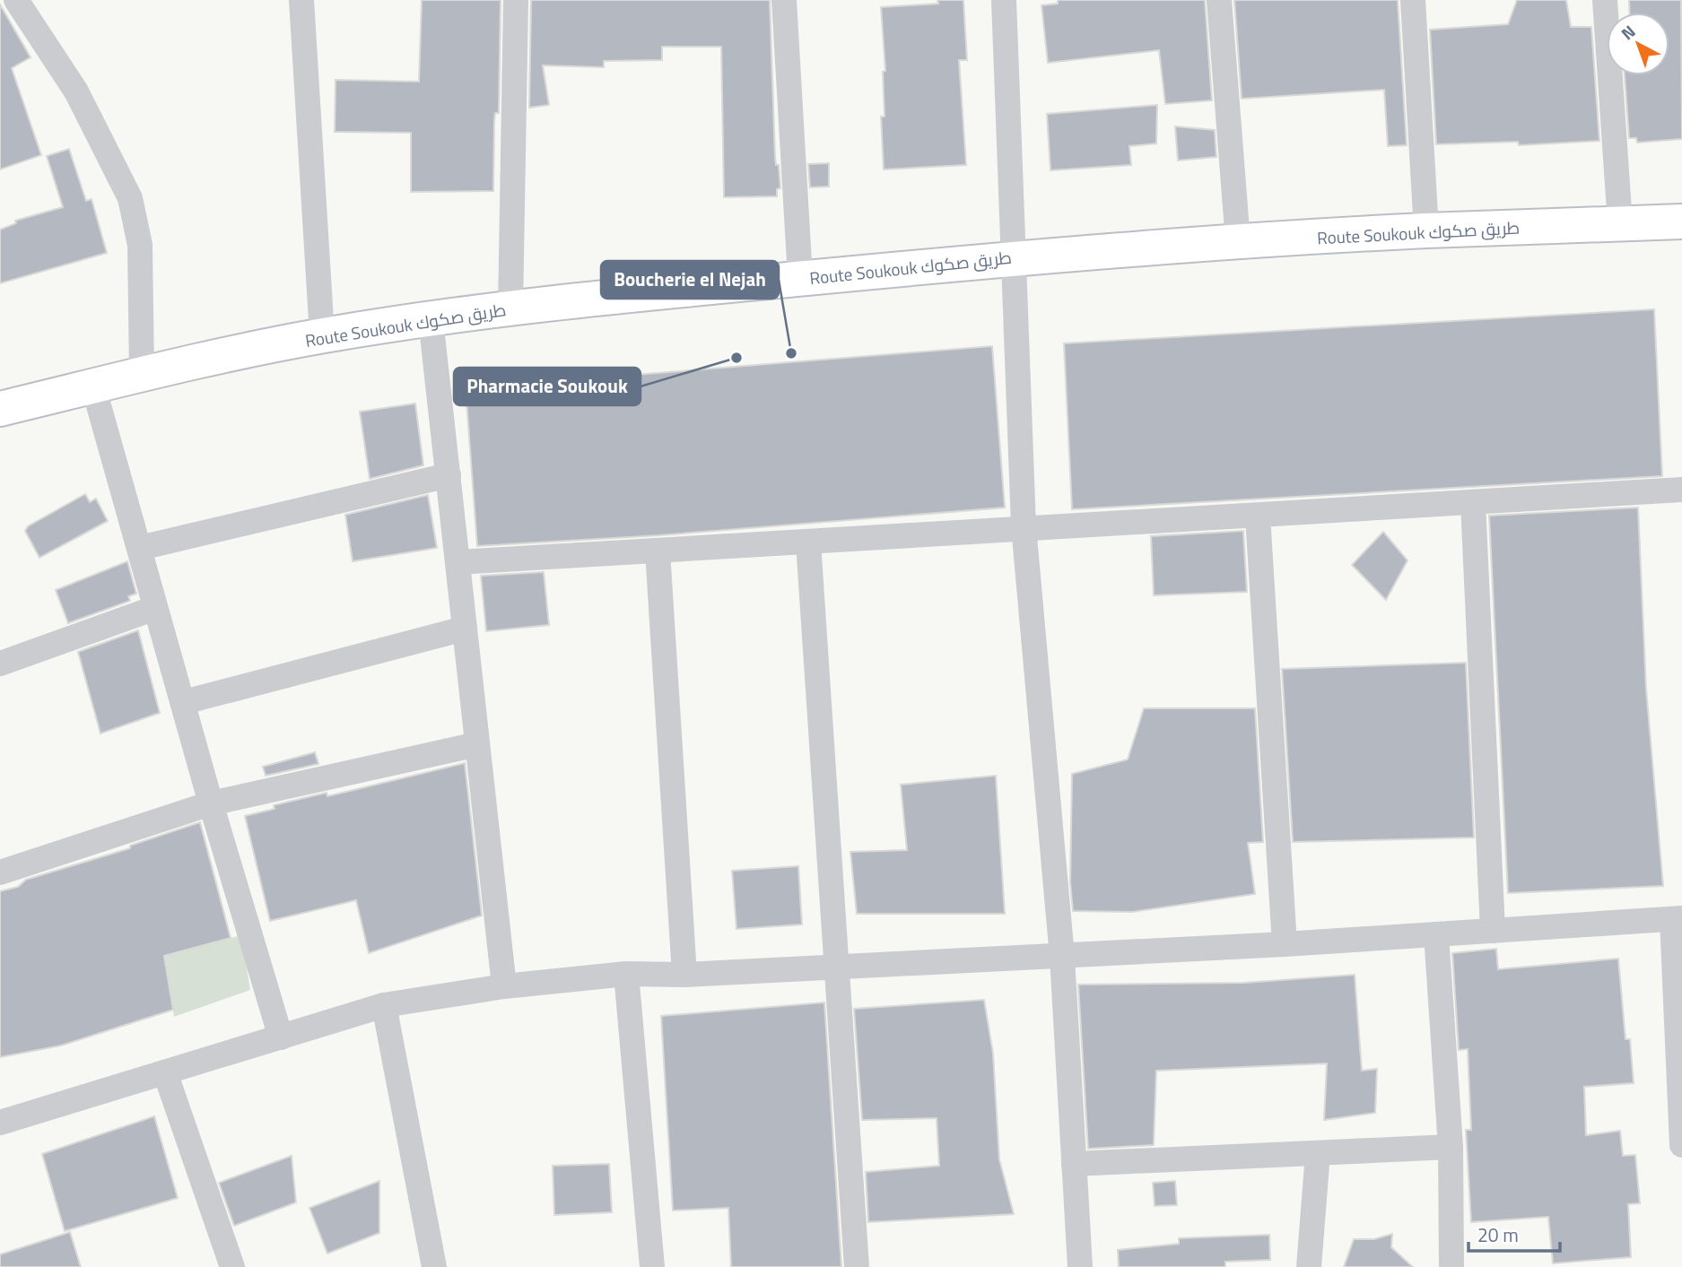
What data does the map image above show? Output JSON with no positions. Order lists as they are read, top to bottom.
{
  "streets": {
    "street": ["Route Soukouk طريق صكوك"]
  },
  "places": ["Boucherie el Nejah", "Pharmacie Soukouk"],
  "scale_bar": "20 m",
  "north": "top left"
}
